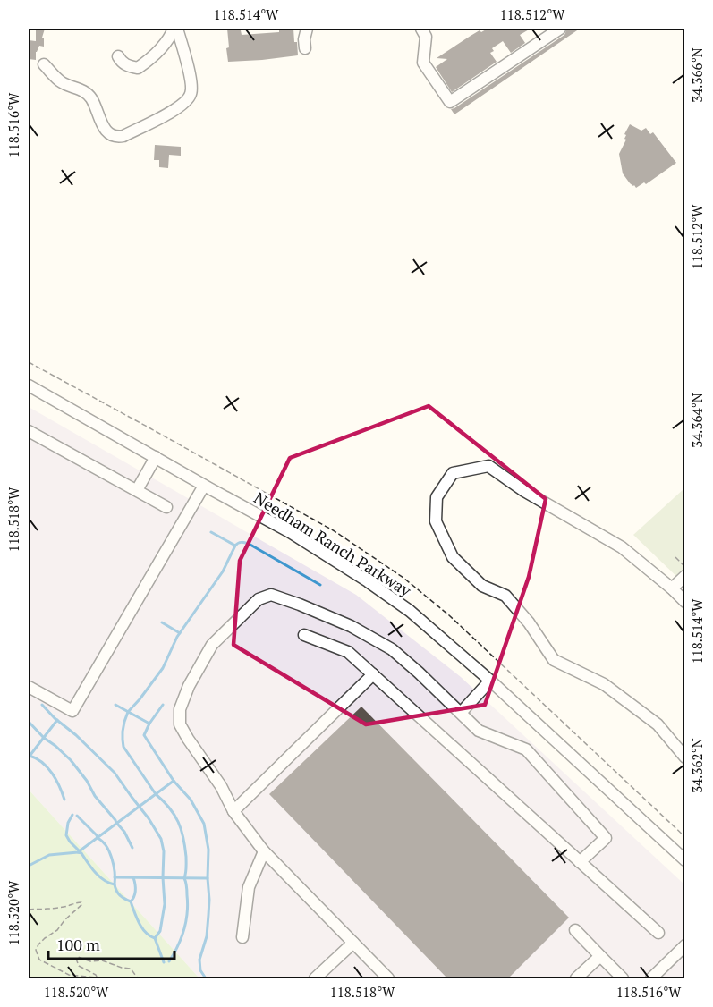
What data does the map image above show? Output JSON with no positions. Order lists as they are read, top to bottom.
{
  "streets": {
    "street": ["Needham Ranch Parkway"]
  },
  "scale_bar": "100 m",
  "coordinates": [
    "118.514°W",
    "118.512°W",
    "34.366°N",
    "118.516°W",
    "34.364°N",
    "118.518°W",
    "34.362°N",
    "118.520°W"
  ]
}
